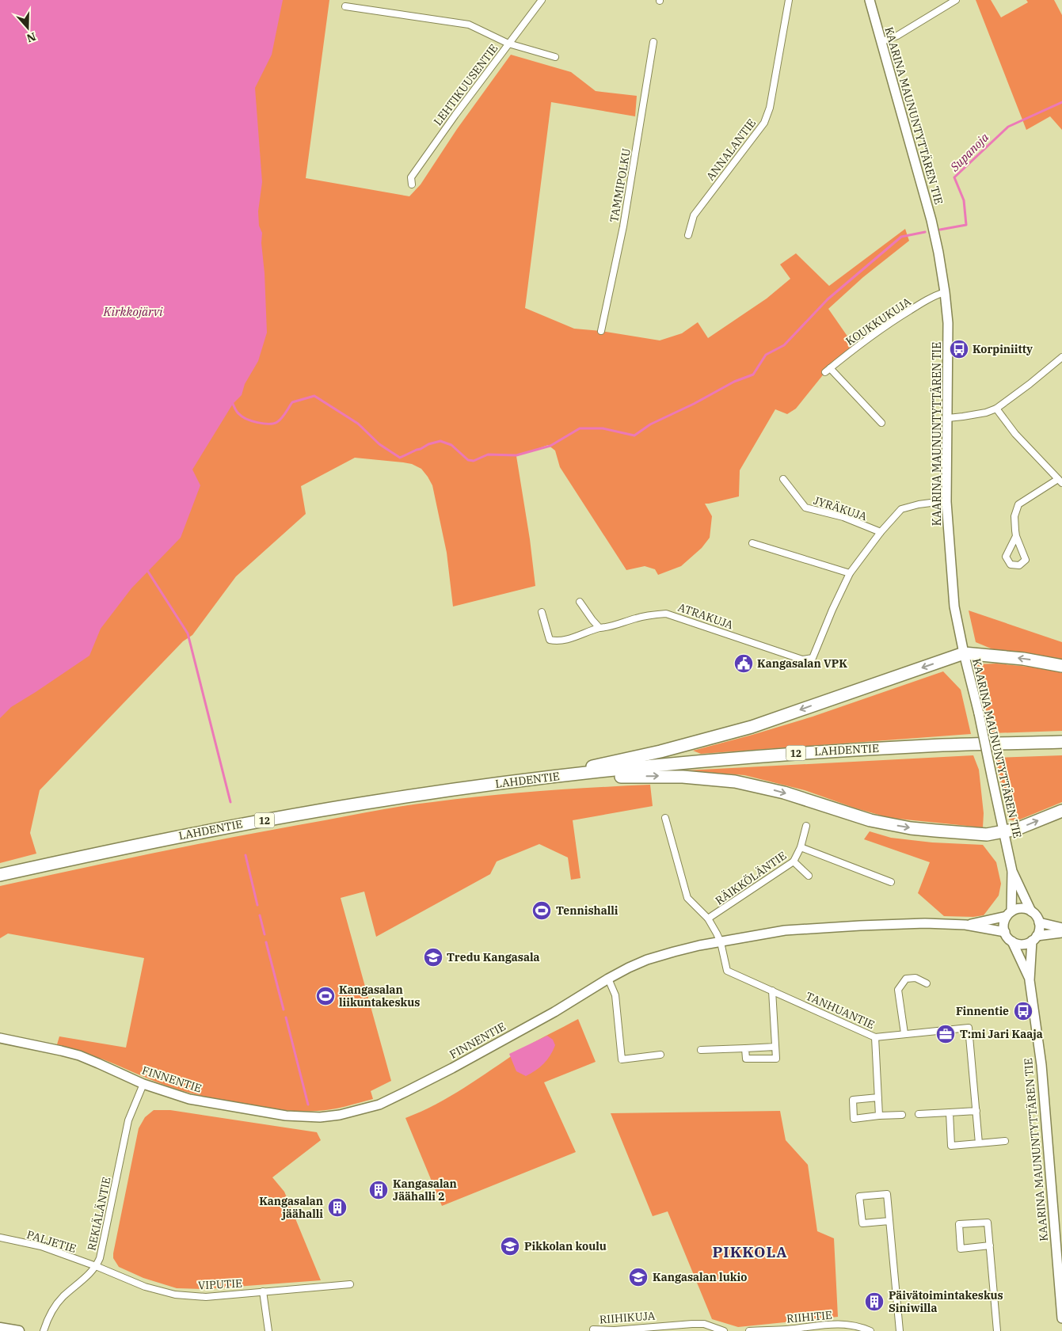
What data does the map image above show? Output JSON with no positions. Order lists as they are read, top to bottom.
{
  "streets": {
    "highway": ["LAHDENTIE", "12"],
    "main road": ["KAARINA MAUNUNTYTTÄREN TIE", "FINNENTIE"],
    "street": [
      "LEHTIKUUSENTIE",
      "ANNALANTIE",
      "TAMMIPOLKU",
      "KOUKKUKUJA",
      "JYRÄKUJA",
      "ATRAKUJA",
      "RÄIKKÖLÄNTIE",
      "TANHUANTIE",
      "REKIÄLÄNTIE",
      "PALJETIE",
      "VIPUTIE",
      "RIIHITIE",
      "RIIHIKUJA"
    ]
  },
  "crossings": [
    ["KAARINA MAUNUNTYTTÄREN TIE", "KOUKKUKUJA"],
    ["KAARINA MAUNUNTYTTÄREN TIE", "FINNENTIE"],
    ["TANHUANTIE", "FINNENTIE"],
    ["FINNENTIE", "REKIÄLÄNTIE"],
    ["REKIÄLÄNTIE", "PALJETIE"],
    ["REKIÄLÄNTIE", "VIPUTIE"],
    ["PALJETIE", "VIPUTIE"]
  ],
  "districts": ["PIKKOLA"],
  "water": ["Supanoja", "Kirkkojärvi"],
  "places": {
    "bus stop": ["Korpiniitty", "Finnentie"],
    "public building": ["Kangasalan VPK"],
    "sports": ["Tennishalli", "Kangasalan liikuntakeskus"],
    "school or university": ["Tredu Kangasala", "Pikkolan koulu", "Kangasalan lukio"],
    "office": ["T:mi Jari Kaaja"],
    "building": ["Kangasalan Jäähalli 2", "Kangasalan jäähalli", "Päivätoimintakeskus Siniwilla"]
  },
  "north": "bottom"
}
